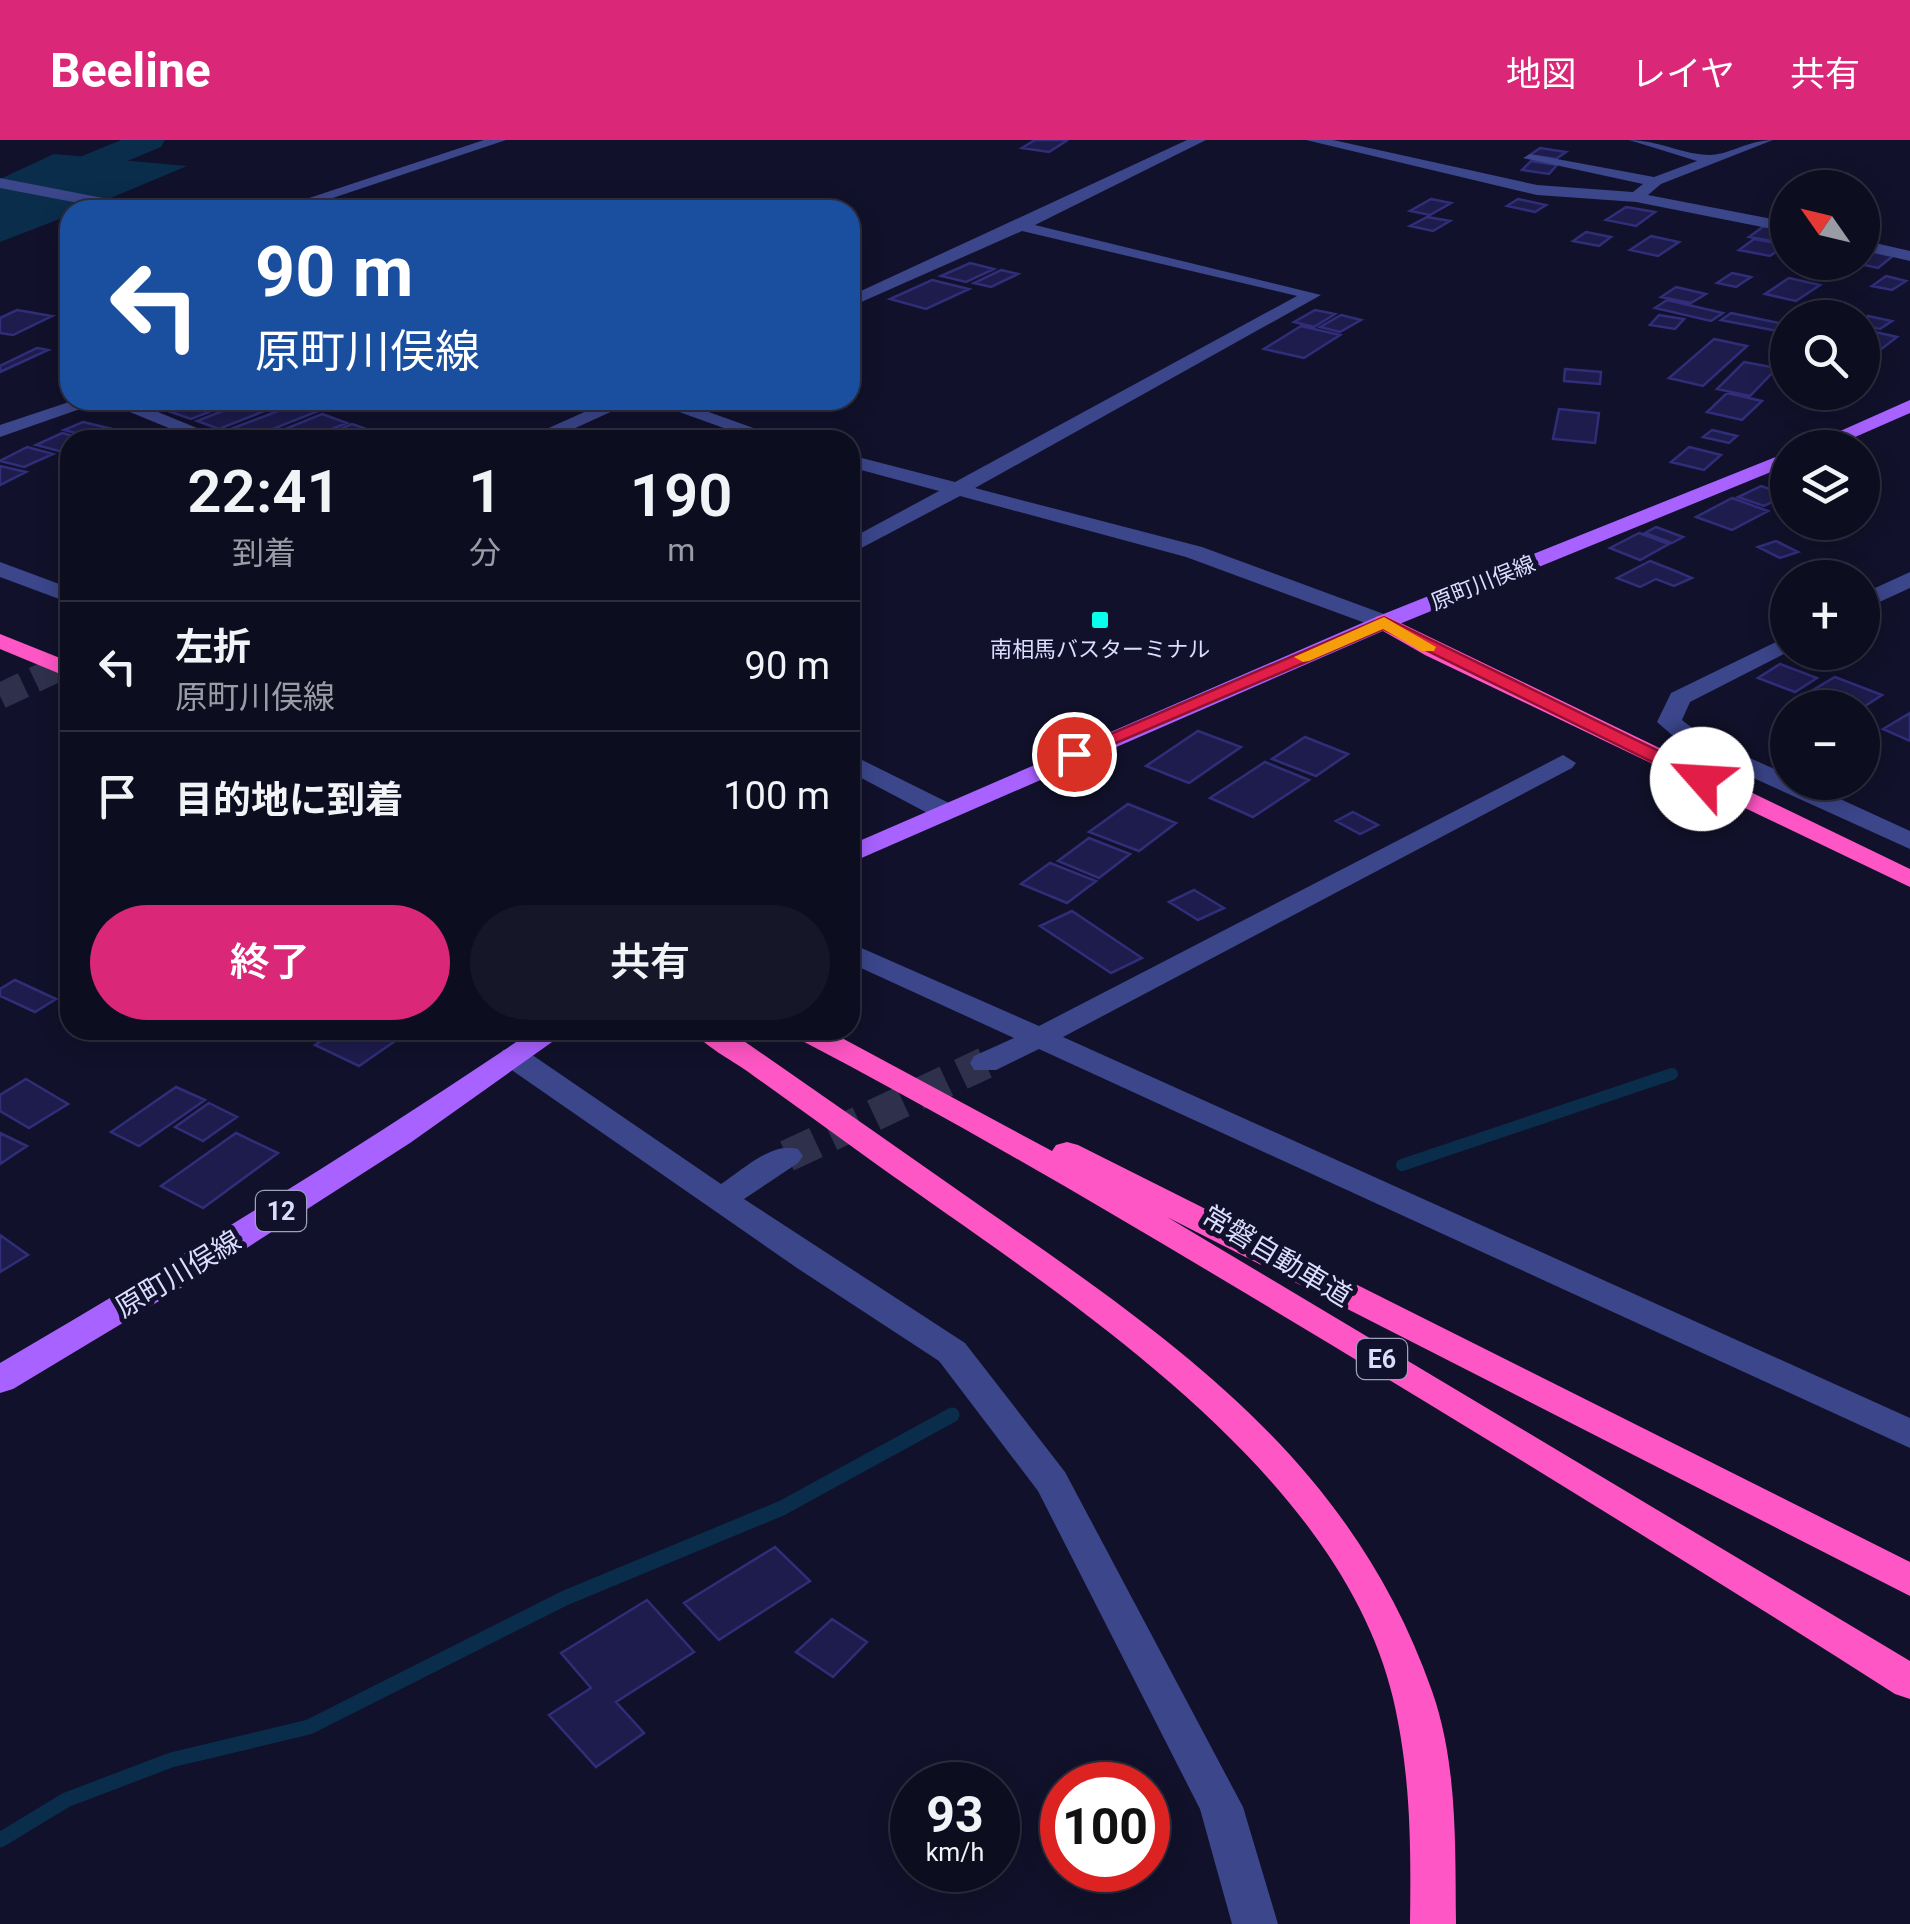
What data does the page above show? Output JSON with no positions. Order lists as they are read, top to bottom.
{
  "streets": {
    "highway": ["常磐自動車道", "E6"],
    "main road": ["原町川俣線", "12"]
  },
  "places": {
    "transit": ["南相馬バスターミナル"]
  },
  "north": "top left",
  "page": {
    "header": "Beeline",
    "nav": ["地図", "レイヤ", "共有"],
    "map_buttons": ["+", "−"],
    "turn": ["90 m", "原町川俣線"],
    "eta": [
      "22:41",
      "到着",
      "1",
      "分",
      "190",
      "m"
    ],
    "list": [
      {
        "name": "左折",
        "note": "原町川俣線",
        "value": "90 m"
      },
      {
        "name": "目的地に到着",
        "value": "100 m"
      }
    ],
    "buttons": ["終了", "共有"],
    "speed": "93 km/h",
    "limit": "100"
  }
}
